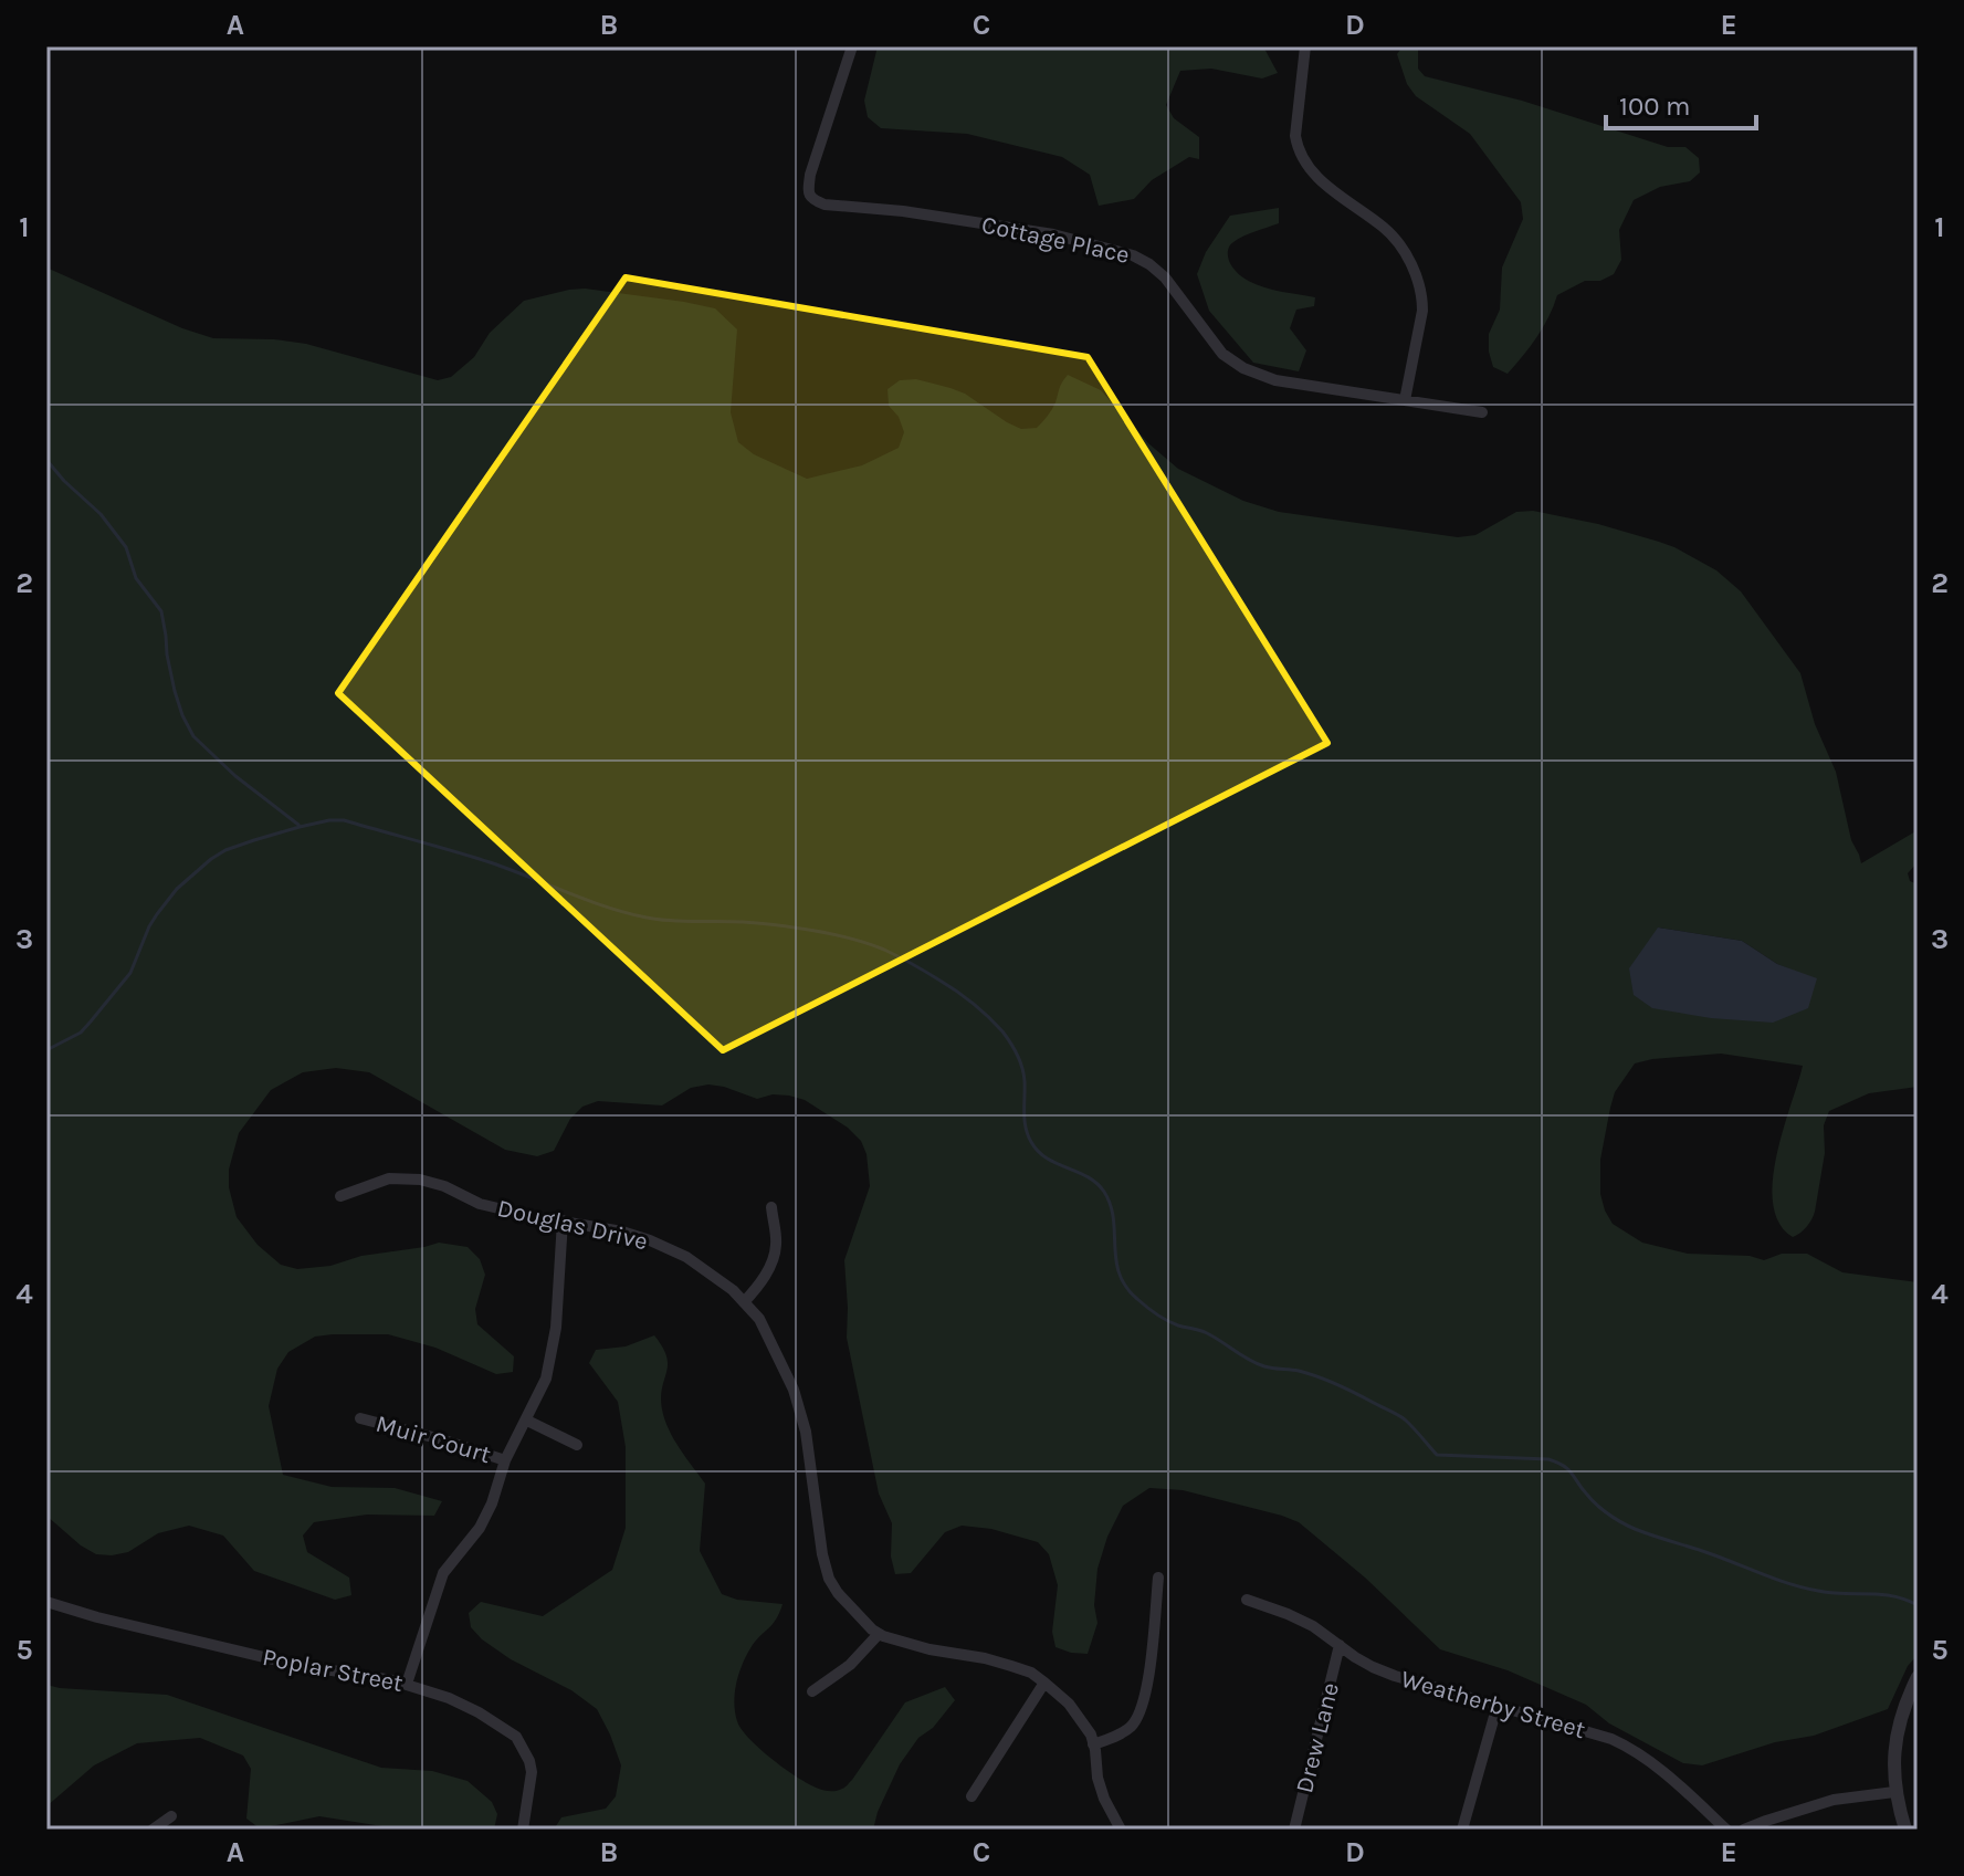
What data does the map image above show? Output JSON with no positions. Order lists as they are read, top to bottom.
{
  "streets": {
    "street": [
      "Cottage Place",
      "Douglas Drive",
      "Muir Court",
      "Poplar Street",
      "Weatherby Street",
      "Drew Lane"
    ]
  },
  "crossings": [
    ["Weatherby Street", "Drew Lane"]
  ],
  "scale_bar": "100 m",
  "grid": {
    "columns": [
      "A",
      "B",
      "C",
      "D",
      "E"
    ],
    "rows": [
      "1",
      "2",
      "3",
      "4",
      "5"
    ]
  }
}
